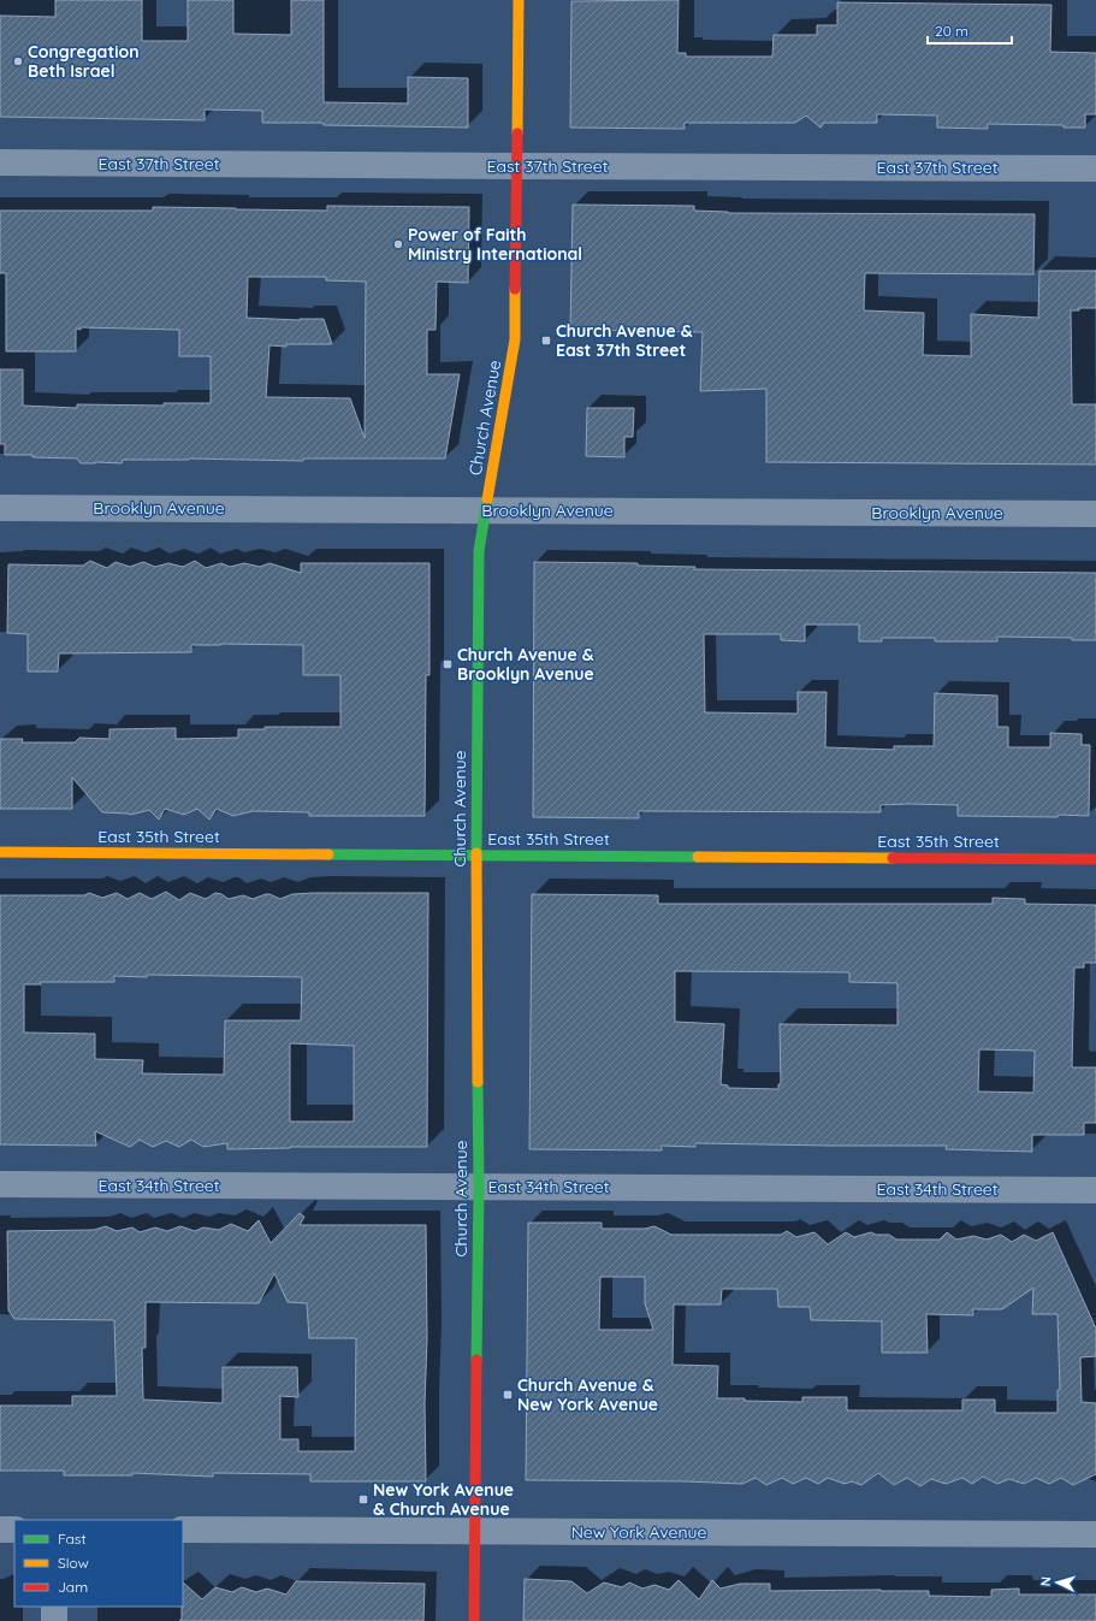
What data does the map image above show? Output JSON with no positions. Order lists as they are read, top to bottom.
{
  "streets": {
    "main road": ["Church Avenue", "East 35th Street"],
    "street": [
      "East 37th Street",
      "Brooklyn Avenue",
      "East 34th Street",
      "New York Avenue"
    ]
  },
  "crossings": [
    ["East 37th Street", "Church Avenue"],
    ["Church Avenue", "Brooklyn Avenue"],
    ["Church Avenue", "East 35th Street"],
    ["Church Avenue", "East 34th Street"],
    ["Church Avenue", "New York Avenue"]
  ],
  "places": {
    "other": ["Congregation Beth Israel", "Power of Faith Ministry International"],
    "transit": [
      "Church Avenue & East 37th Street",
      "Church Avenue & Brooklyn Avenue",
      "Church Avenue & New York Avenue",
      "New York Avenue & Church Avenue"
    ]
  },
  "legend": ["Fast", "Slow", "Jam"],
  "scale_bar": "20 m",
  "north": "left"
}
